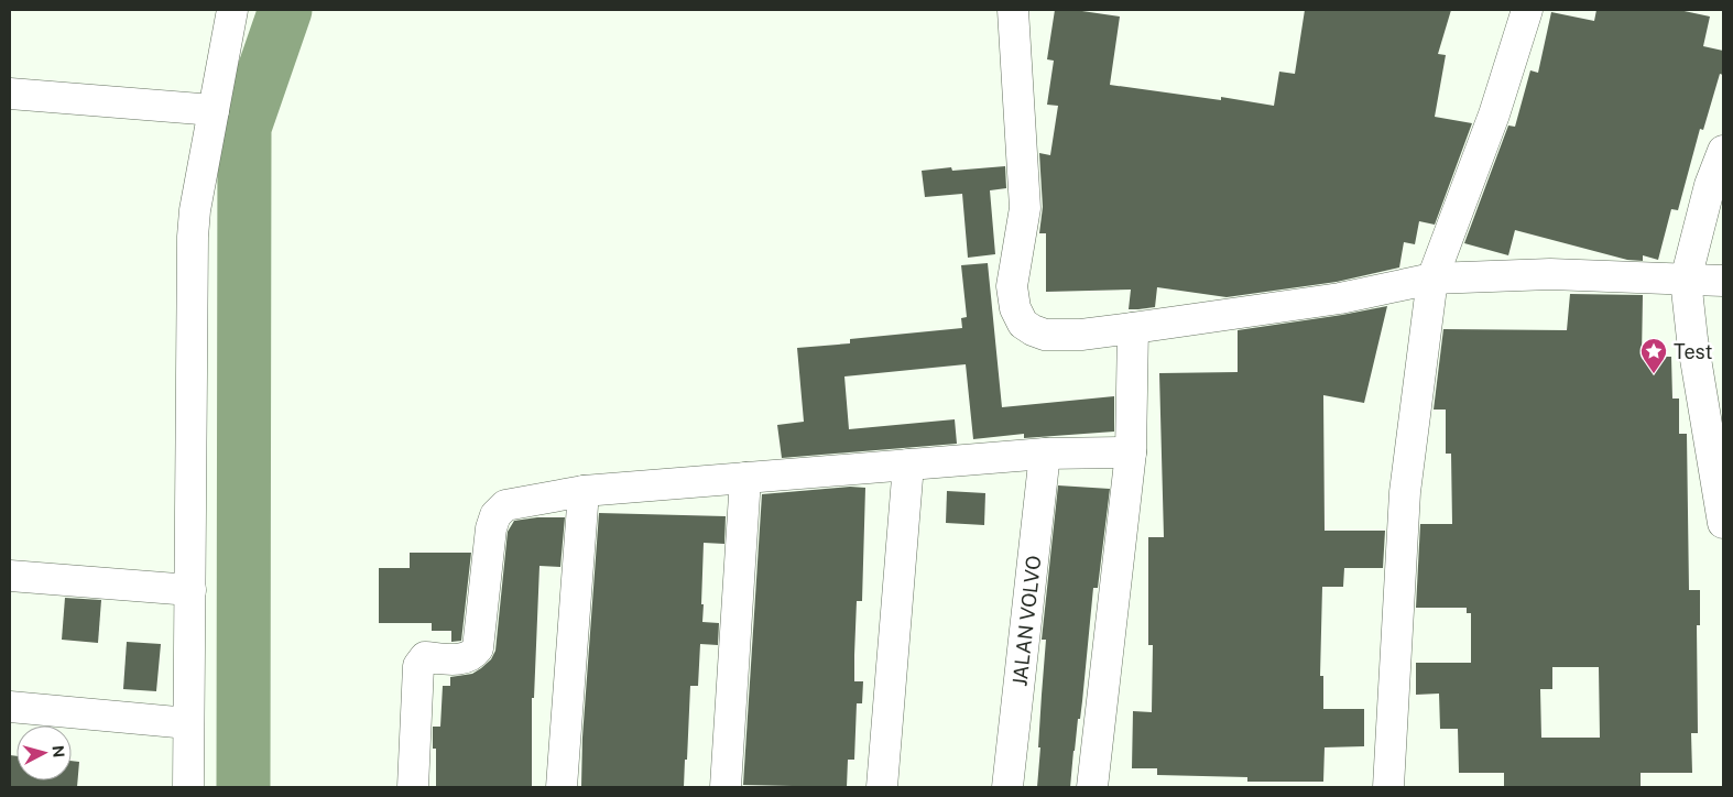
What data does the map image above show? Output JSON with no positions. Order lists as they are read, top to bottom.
{
  "streets": {
    "street": ["JALAN VOLVO"]
  },
  "places": {
    "place": ["Test"]
  },
  "north": "right"
}
